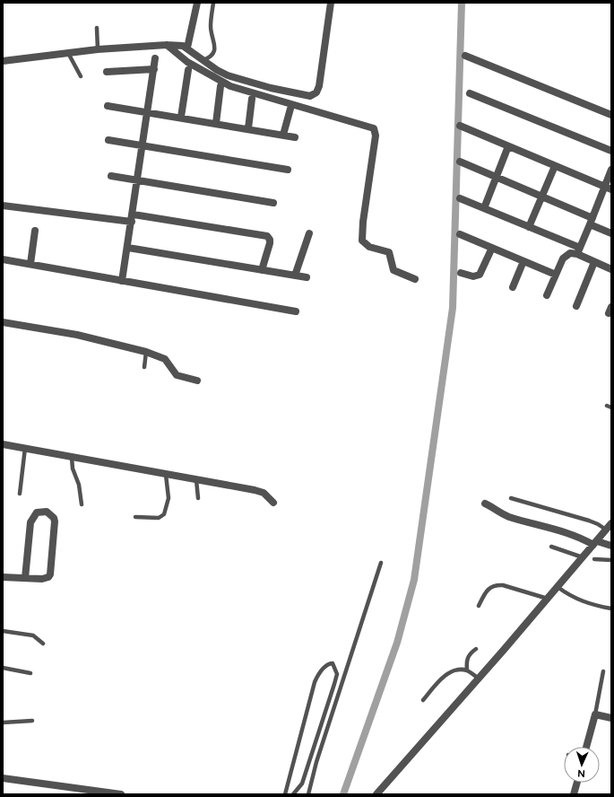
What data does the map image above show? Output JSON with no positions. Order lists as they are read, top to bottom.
{
  "north": "bottom"
}
